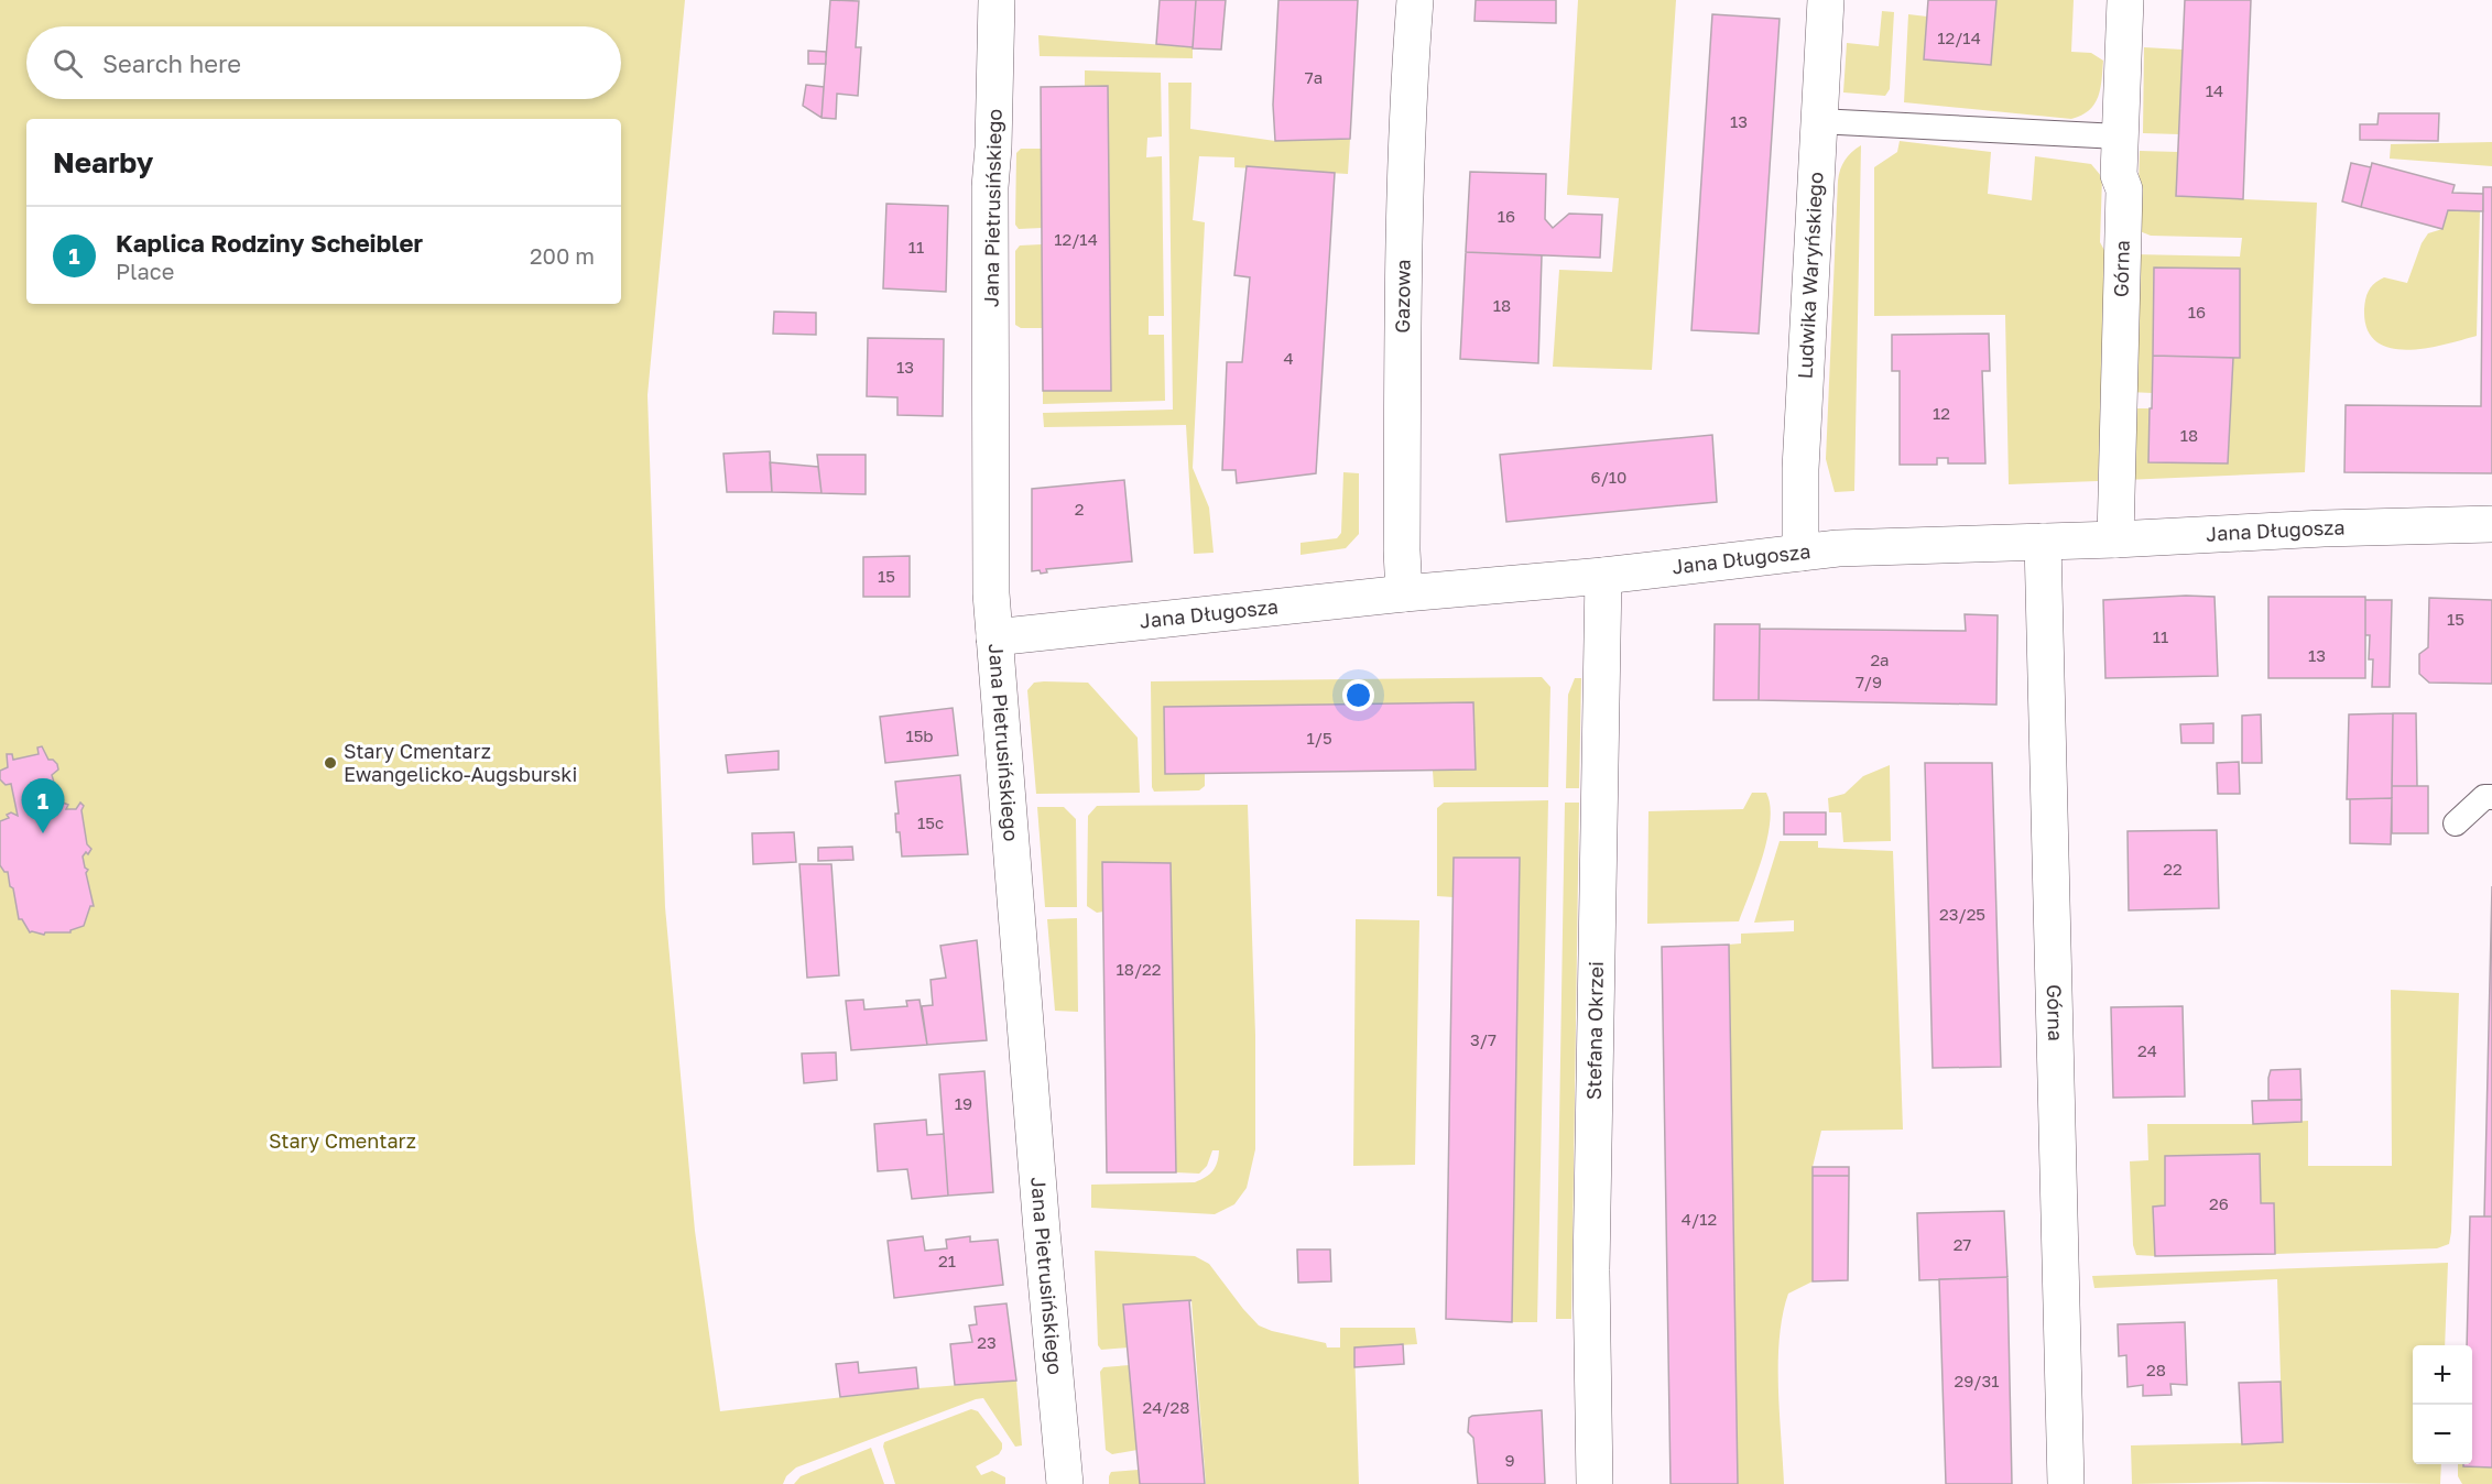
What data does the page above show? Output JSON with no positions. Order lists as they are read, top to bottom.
{
  "streets": {
    "street": [
      "Jana Pietrusińskiego",
      "Górna",
      "Ludwika Waryńskiego",
      "Gazowa",
      "Jana Długosza",
      "Stefana Okrzei"
    ]
  },
  "crossings": [
    ["Jana Pietrusińskiego", "Jana Długosza"],
    ["Górna", "Jana Długosza"],
    ["Ludwika Waryńskiego", "Jana Długosza"],
    ["Gazowa", "Jana Długosza"],
    ["Jana Długosza", "Stefana Okrzei"]
  ],
  "parks": ["Stary Cmentarz"],
  "places": ["Stary Cmentarz Ewangelicko-Augsburski"],
  "house_numbers": [
    "12/14",
    "7a",
    "14",
    "13",
    "16",
    "12/14",
    "11",
    "18",
    "16",
    "4",
    "13",
    "12",
    "18",
    "6/10",
    "2",
    "15",
    "15",
    "11",
    "13",
    "2a",
    "7/9",
    "15b",
    "1/5",
    "15c",
    "22",
    "23/25",
    "18/22",
    "3/7",
    "24",
    "19",
    "26",
    "4/12",
    "27",
    "21",
    "23",
    "28",
    "29/31",
    "24/28",
    "9"
  ],
  "page": {
    "search": "Search here",
    "heading": "Nearby",
    "list": [
      {
        "mark": "1",
        "name": "Kaplica Rodziny Scheibler",
        "note": "Place",
        "value": "200 m"
      }
    ],
    "pins": "1",
    "map_buttons": ["+", "−"]
  }
}
